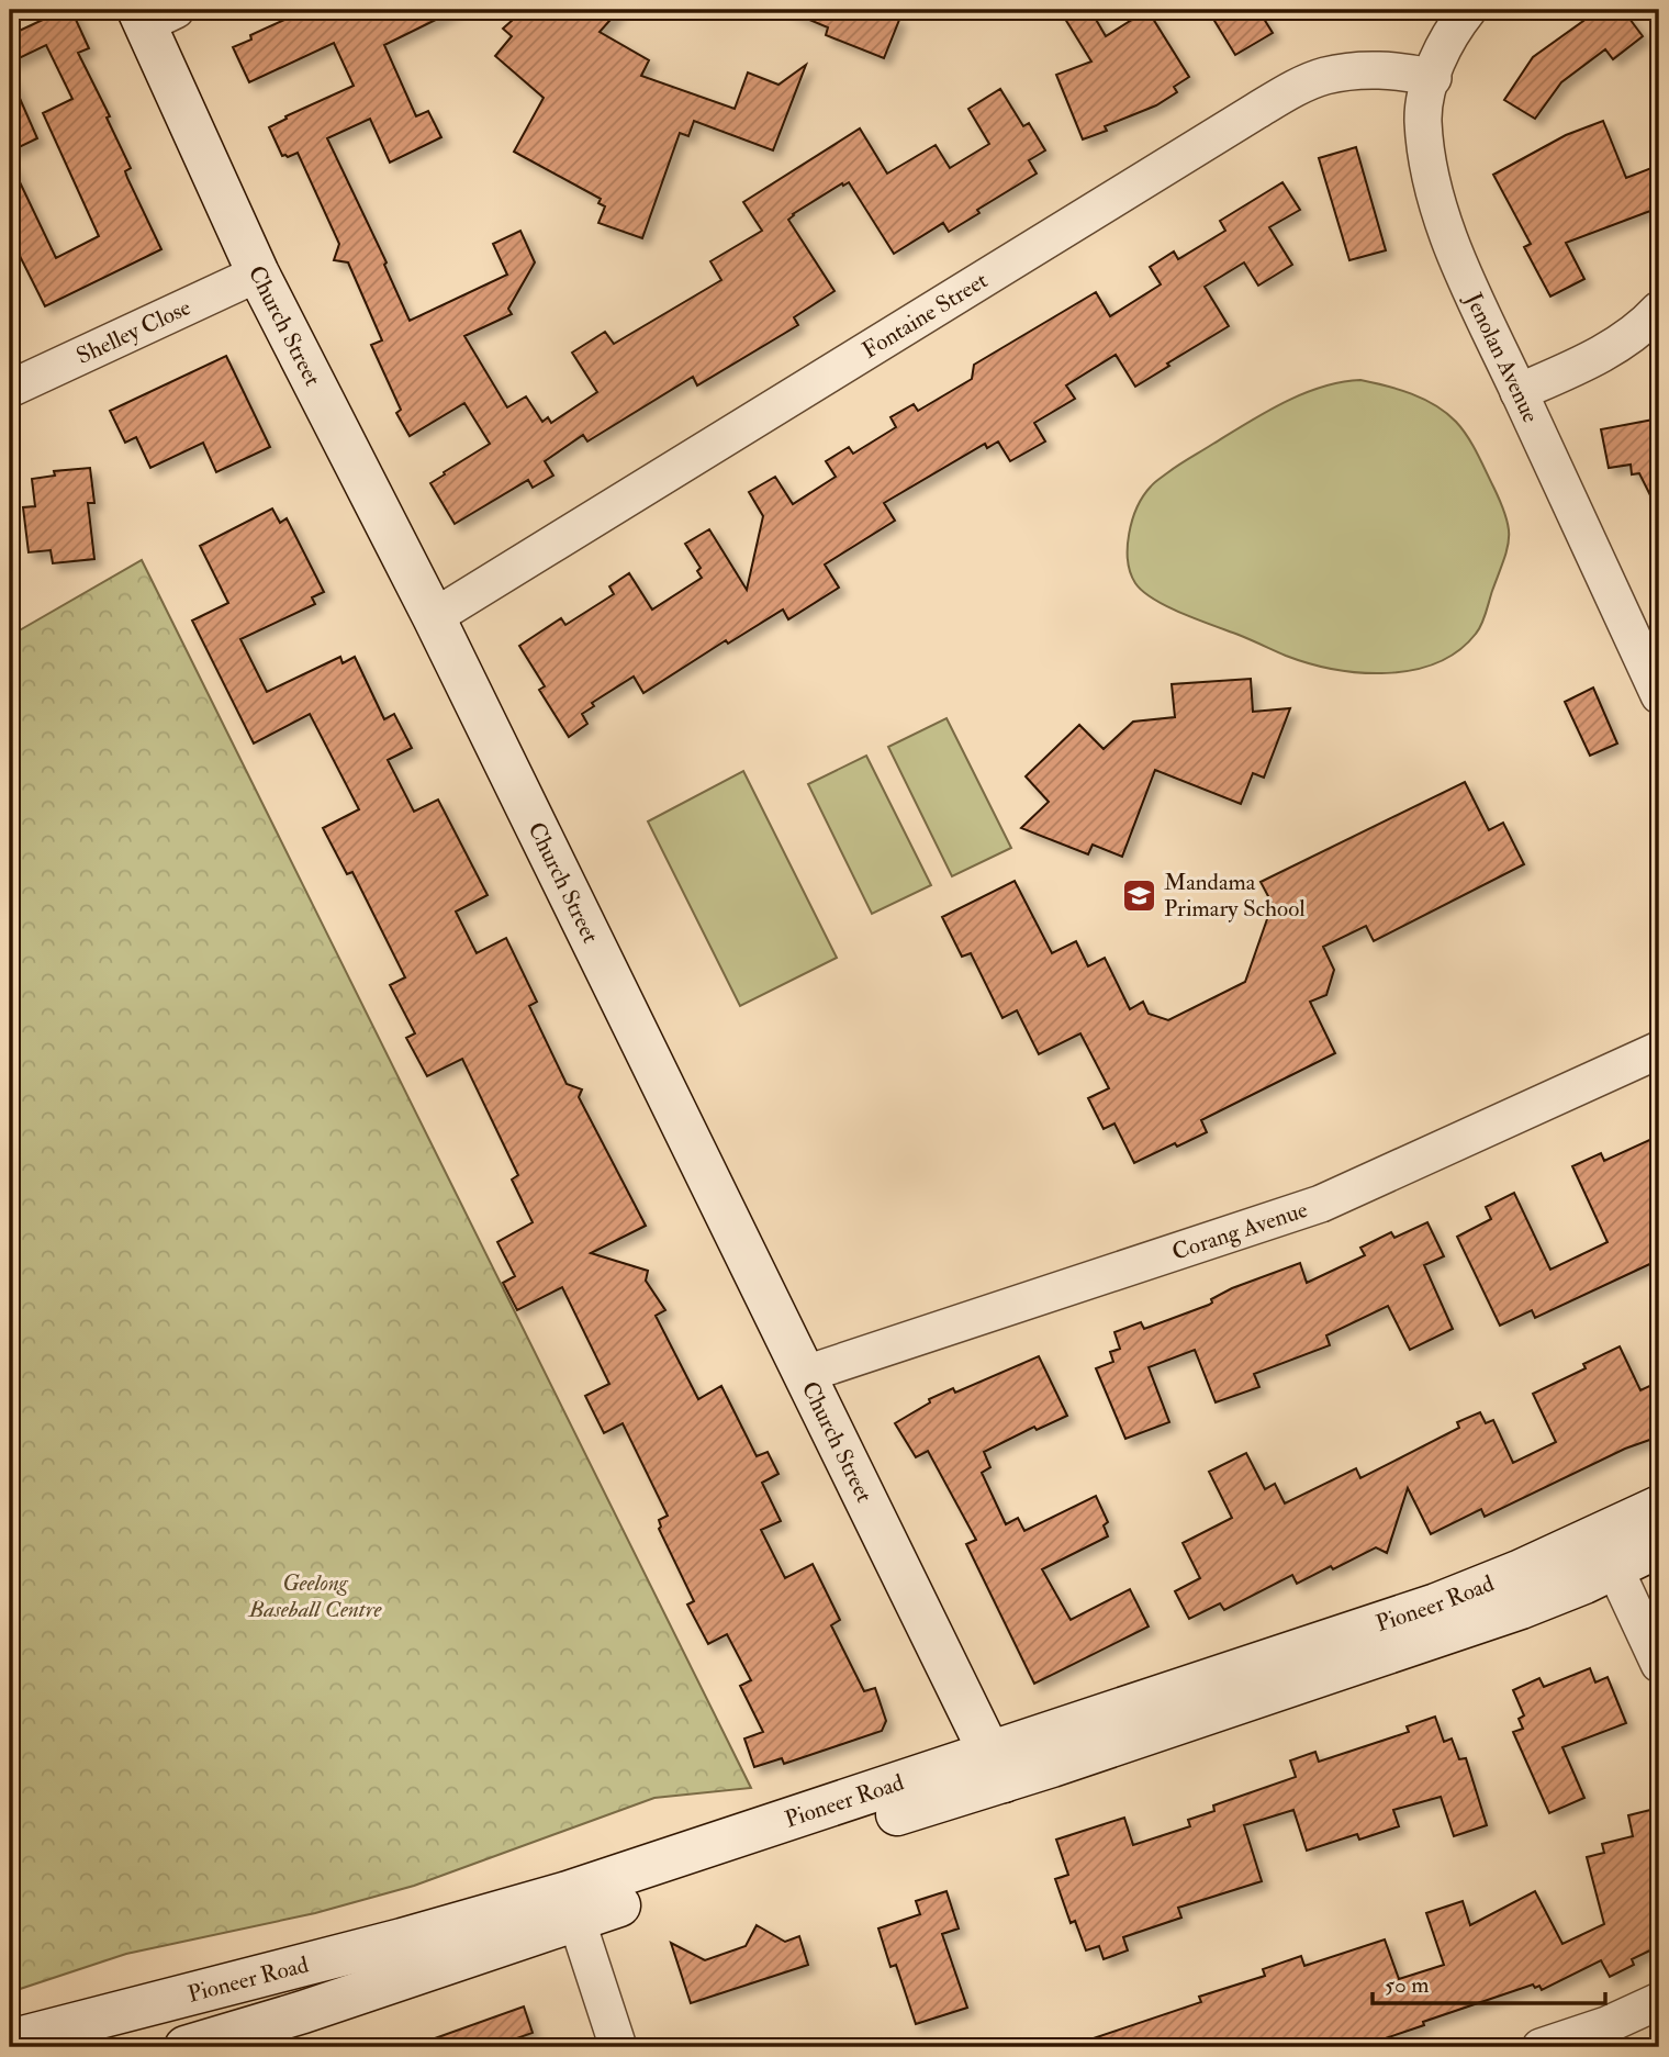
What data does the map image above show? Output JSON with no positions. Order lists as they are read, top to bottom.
{
  "streets": {
    "main road": ["Church Street", "Pioneer Road"],
    "street": [
      "Fontaine Street",
      "Shelley Close",
      "Jenolan Avenue",
      "Corang Avenue"
    ]
  },
  "crossings": [
    ["Fontaine Street", "Church Street"],
    ["Fontaine Street", "Jenolan Avenue"],
    ["Church Street", "Shelley Close"],
    ["Church Street", "Corang Avenue"],
    ["Church Street", "Pioneer Road"]
  ],
  "parks": ["Geelong Baseball Centre"],
  "places": {
    "school or university": ["Mandama Primary School"]
  },
  "scale_bar": "50 m"
}
